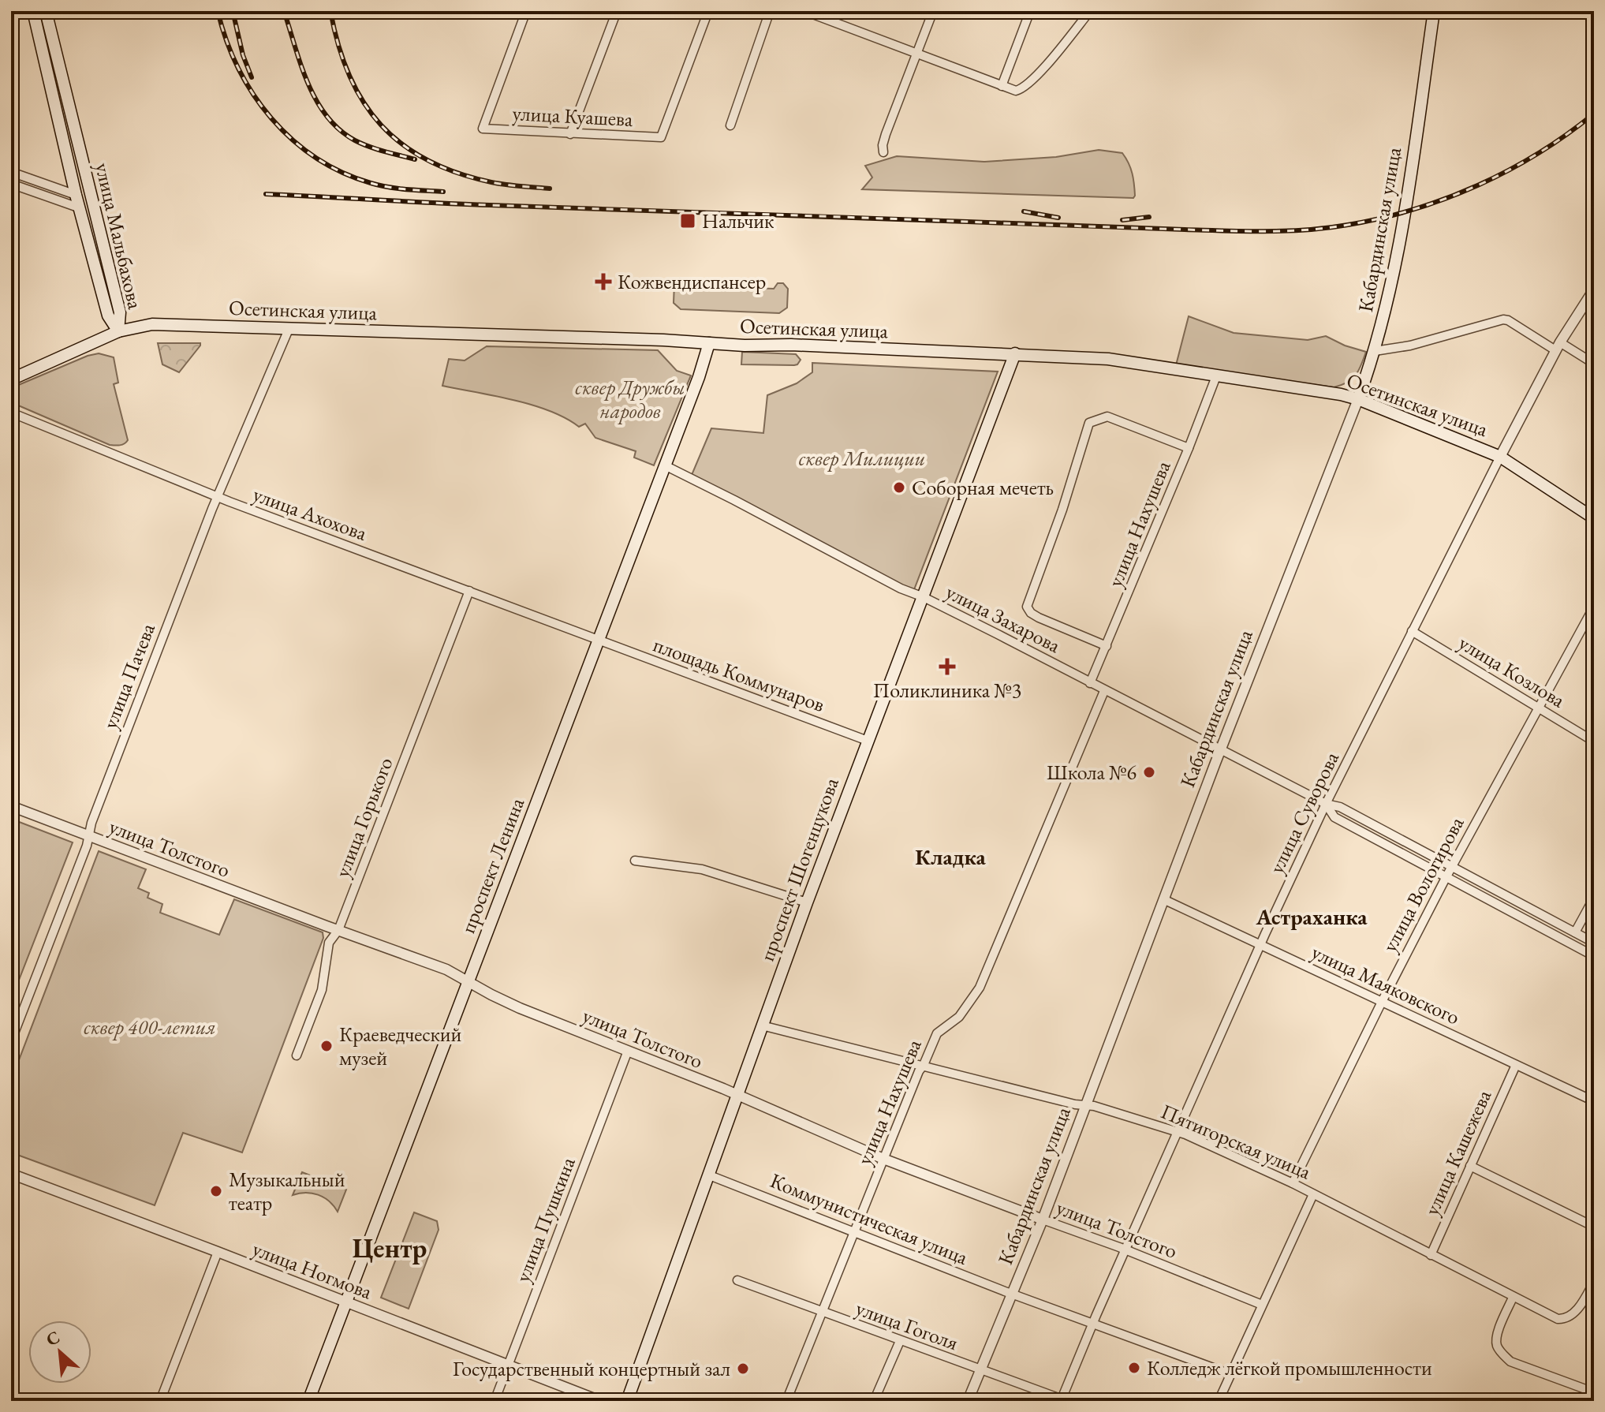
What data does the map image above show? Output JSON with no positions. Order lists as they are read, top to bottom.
{
  "streets": {
    "main road": [
      "Кабардинская улица",
      "улица Мальбахова",
      "Осетинская улица",
      "проспект Ленина",
      "проспект Шогенцукова"
    ],
    "street": [
      "улица Куашева",
      "улица Ахохова",
      "улица Нахушева",
      "улица Захарова",
      "улица Козлова",
      "площадь Коммунаров",
      "улица Пачева",
      "улица Суворова",
      "улица Горького",
      "улица Толстого",
      "улица Вологирова",
      "улица Маяковского",
      "Пятигорская улица",
      "улица Кашежева",
      "Коммунистическая улица",
      "улица Пушкина",
      "улица Ногмова",
      "улица Гоголя"
    ]
  },
  "crossings": [
    ["Кабардинская улица", "Осетинская улица"],
    ["Кабардинская улица", "улица Захарова"],
    ["Кабардинская улица", "улица Толстого"],
    ["Кабардинская улица", "улица Маяковского"],
    ["Кабардинская улица", "Пятигорская улица"],
    ["Кабардинская улица", "Коммунистическая улица"],
    ["Кабардинская улица", "улица Гоголя"],
    ["улица Мальбахова", "Осетинская улица"],
    ["Осетинская улица", "улица Нахушева"],
    ["Осетинская улица", "улица Пачева"],
    ["Осетинская улица", "улица Суворова"],
    ["Осетинская улица", "проспект Ленина"],
    ["Осетинская улица", "проспект Шогенцукова"],
    ["улица Ахохова", "площадь Коммунаров"],
    ["улица Ахохова", "улица Пачева"],
    ["улица Ахохова", "улица Горького"],
    ["улица Ахохова", "проспект Ленина"],
    ["улица Нахушева", "улица Захарова"],
    ["улица Нахушева", "улица Толстого"],
    ["улица Нахушева", "Пятигорская улица"],
    ["улица Нахушева", "Коммунистическая улица"],
    ["улица Нахушева", "улица Гоголя"],
    ["улица Захарова", "улица Суворова"],
    ["улица Захарова", "проспект Ленина"],
    ["улица Захарова", "проспект Шогенцукова"],
    ["улица Захарова", "улица Вологирова"],
    ["улица Козлова", "улица Суворова"],
    ["улица Козлова", "улица Вологирова"],
    ["площадь Коммунаров", "проспект Ленина"],
    ["площадь Коммунаров", "проспект Шогенцукова"],
    ["улица Пачева", "улица Толстого"],
    ["улица Суворова", "улица Толстого"],
    ["улица Суворова", "улица Маяковского"],
    ["улица Суворова", "Пятигорская улица"],
    ["улица Суворова", "Коммунистическая улица"],
    ["улица Суворова", "улица Гоголя"],
    ["улица Горького", "улица Толстого"],
    ["улица Толстого", "проспект Ленина"],
    ["улица Толстого", "проспект Шогенцукова"],
    ["улица Толстого", "улица Пушкина"],
    ["проспект Ленина", "улица Ногмова"],
    ["проспект Шогенцукова", "Пятигорская улица"],
    ["проспект Шогенцукова", "Коммунистическая улица"],
    ["улица Вологирова", "улица Маяковского"],
    ["улица Вологирова", "Пятигорская улица"],
    ["улица Маяковского", "улица Кашежева"],
    ["Пятигорская улица", "улица Кашежева"],
    ["улица Пушкина", "улица Ногмова"]
  ],
  "districts": ["Кладка", "Астраханка", "Центр"],
  "parks": ["сквер Дружбы народов", "сквер Милиции", "сквер 400-летия"],
  "places": {
    "transit": ["Нальчик"],
    "health": ["Кожвендиспансер", "Поликлиника №3"],
    "other": [
      "Соборная мечеть",
      "Школа №6",
      "Краеведческий музей",
      "Музыкальный театр",
      "Колледж лёгкой промышленности",
      "Государственный концертный зал"
    ]
  },
  "north": "top left"
}
